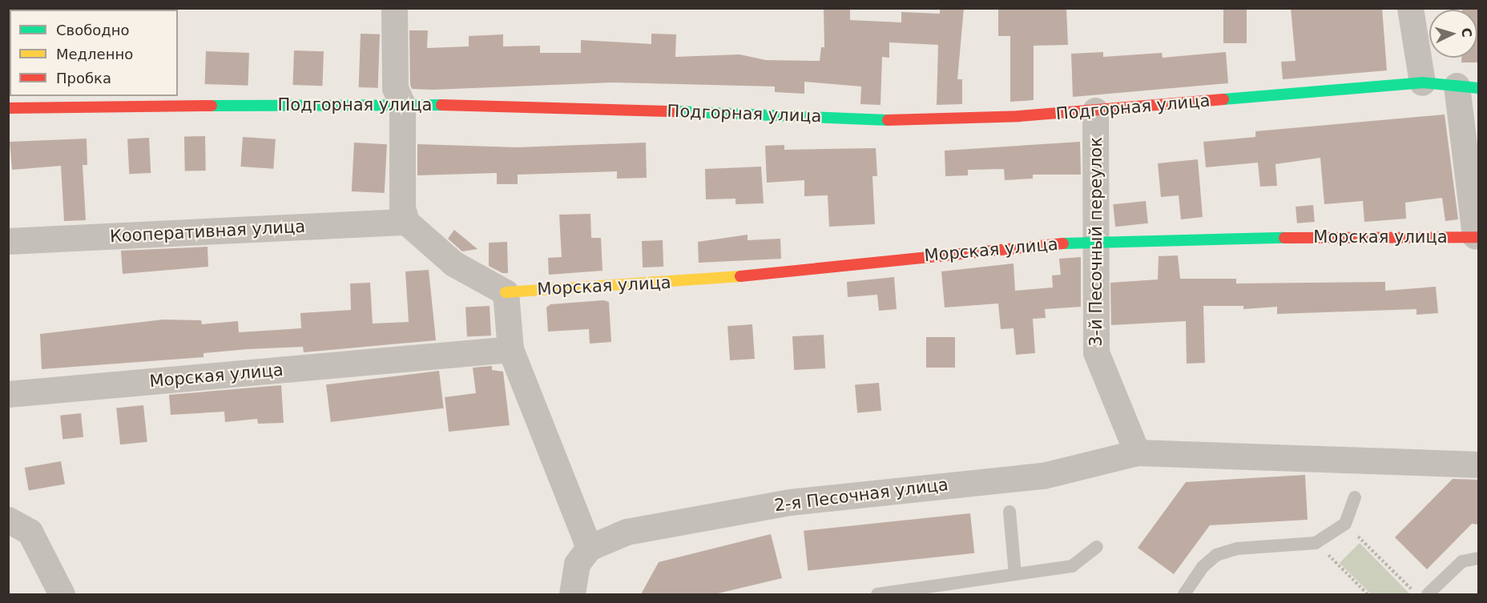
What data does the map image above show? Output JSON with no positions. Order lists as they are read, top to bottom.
{
  "streets": {
    "street": [
      "Подгорная улица",
      "Кооперативная улица",
      "Морская улица",
      "3-й Песочный переулок",
      "2-я Песочная улица"
    ]
  },
  "crossings": [
    ["Подгорная улица", "3-й Песочный переулок"],
    ["Морская улица", "3-й Песочный переулок"],
    ["3-й Песочный переулок", "2-я Песочная улица"]
  ],
  "legend": ["Свободно", "Медленно", "Пробка"],
  "north": "right"
}
